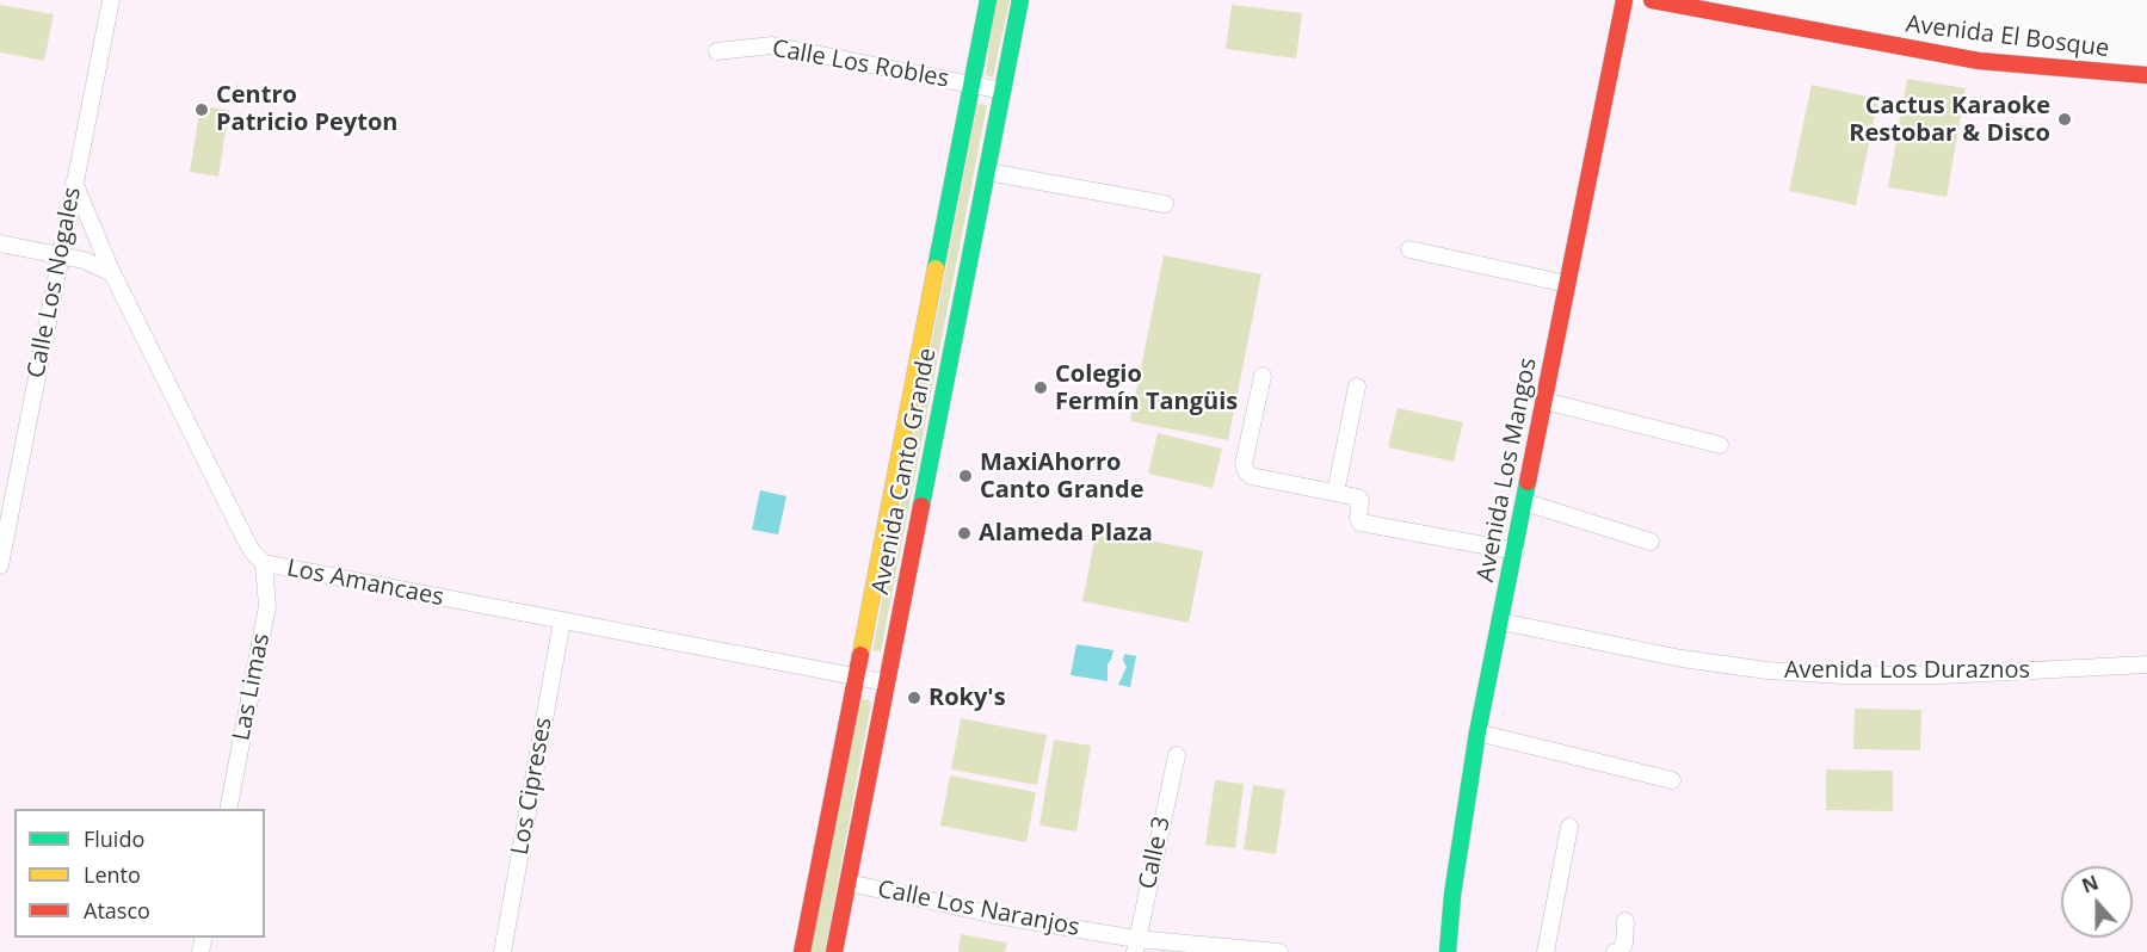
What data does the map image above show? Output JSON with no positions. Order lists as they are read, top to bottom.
{
  "streets": {
    "main road": ["Avenida El Bosque", "Avenida Los Mangos", "Avenida Canto Grande"],
    "street": [
      "Calle Los Robles",
      "Calle Los Nogales",
      "Los Amancaes",
      "Avenida Los Duraznos",
      "Las Limas",
      "Los Cipreses",
      "Calle 3",
      "Calle Los Naranjos"
    ]
  },
  "crossings": [
    ["Calle Los Robles", "Avenida Canto Grande"],
    ["Calle Los Nogales", "Los Amancaes"],
    ["Avenida Los Mangos", "Avenida Los Duraznos"],
    ["Avenida Canto Grande", "Los Amancaes"],
    ["Avenida Canto Grande", "Calle Los Naranjos"],
    ["Los Amancaes", "Las Limas"],
    ["Los Amancaes", "Los Cipreses"],
    ["Calle 3", "Calle Los Naranjos"]
  ],
  "places": [
    "Centro Patricio Peyton",
    "Cactus Karaoke Restobar & Disco",
    "Colegio Fermín Tangüis",
    "MaxiAhorro Canto Grande",
    "Alameda Plaza",
    "Roky's"
  ],
  "legend": ["Fluido", "Lento", "Atasco"],
  "north": "top"
}
